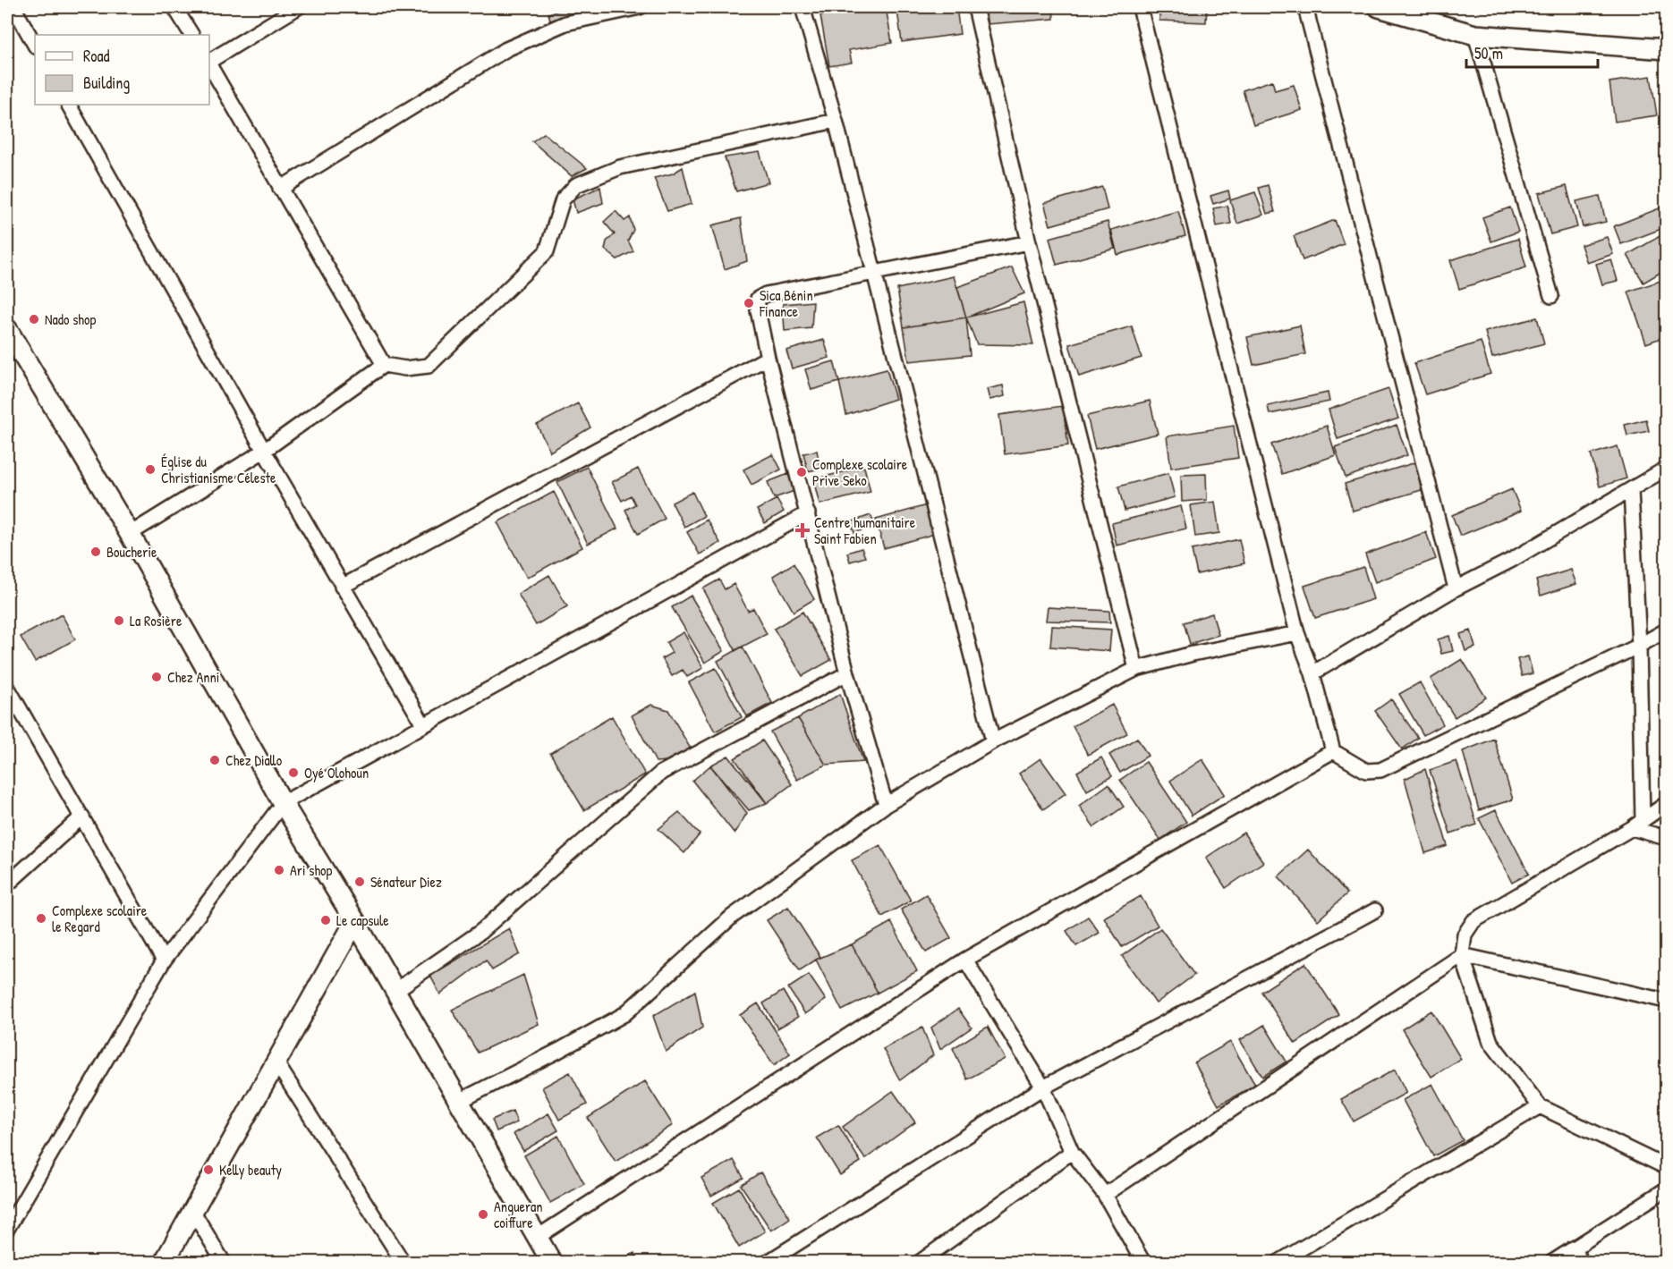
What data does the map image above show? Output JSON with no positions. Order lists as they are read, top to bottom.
{
  "places": {
    "other": [
      "Sica Bénin Finance",
      "Nado shop",
      "Église du Christianisme Céleste",
      "Complexe scolaire Prive Seko",
      "Boucherie",
      "La Rosière",
      "Chez Anni",
      "Chez Diallo",
      "Oyé Olohoun",
      "Ari shop",
      "Sénateur Diez",
      "Complexe scolaire le Regard",
      "Le capsule",
      "Kelly beauty",
      "Angueran coiffure"
    ],
    "health": ["Centre humanitaire Saint Fabien"]
  },
  "legend": ["Road", "Building"],
  "scale_bar": "50 m"
}
